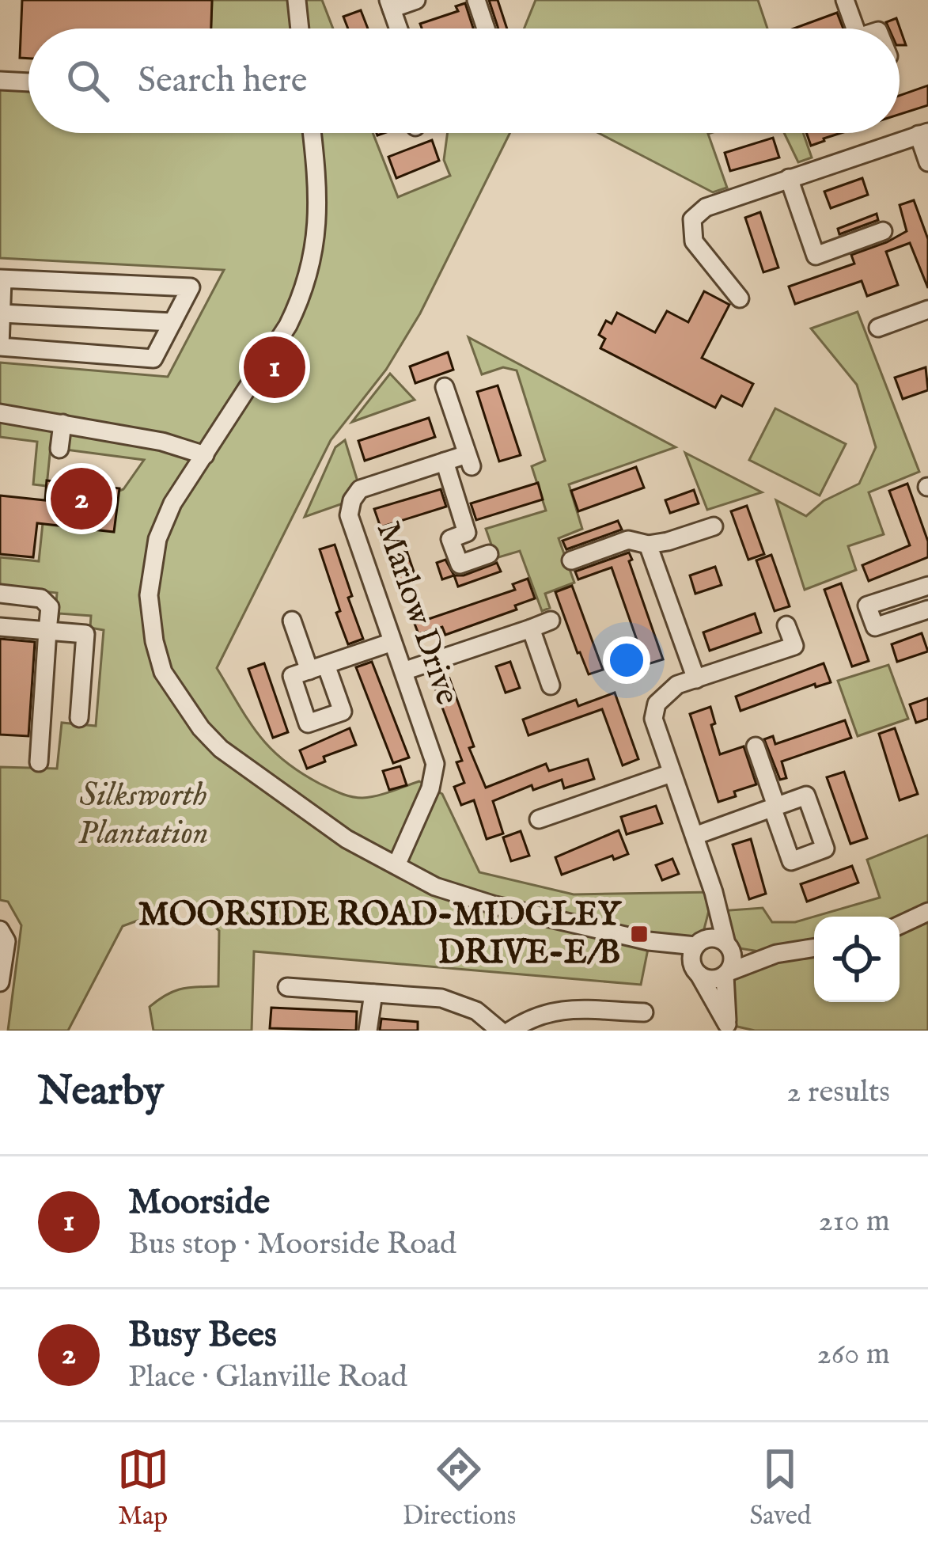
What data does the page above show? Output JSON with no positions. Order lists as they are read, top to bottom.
{
  "streets": {
    "street": ["Marlow Drive"]
  },
  "parks": ["Silksworth Plantation"],
  "places": {
    "transit": ["MOORSIDE ROAD-MIDGLEY DRIVE-E/B"]
  },
  "page": {
    "search": "Search here",
    "pins": ["1", "2"],
    "heading": ["Nearby", "2 results"],
    "list": [
      {
        "mark": "1",
        "name": "Moorside",
        "note": "Bus stop · Moorside Road",
        "value": "210 m"
      },
      {
        "mark": "2",
        "name": "Busy Bees",
        "note": "Place · Glanville Road",
        "value": "260 m"
      }
    ],
    "nav": ["Map", "Directions", "Saved"]
  }
}
